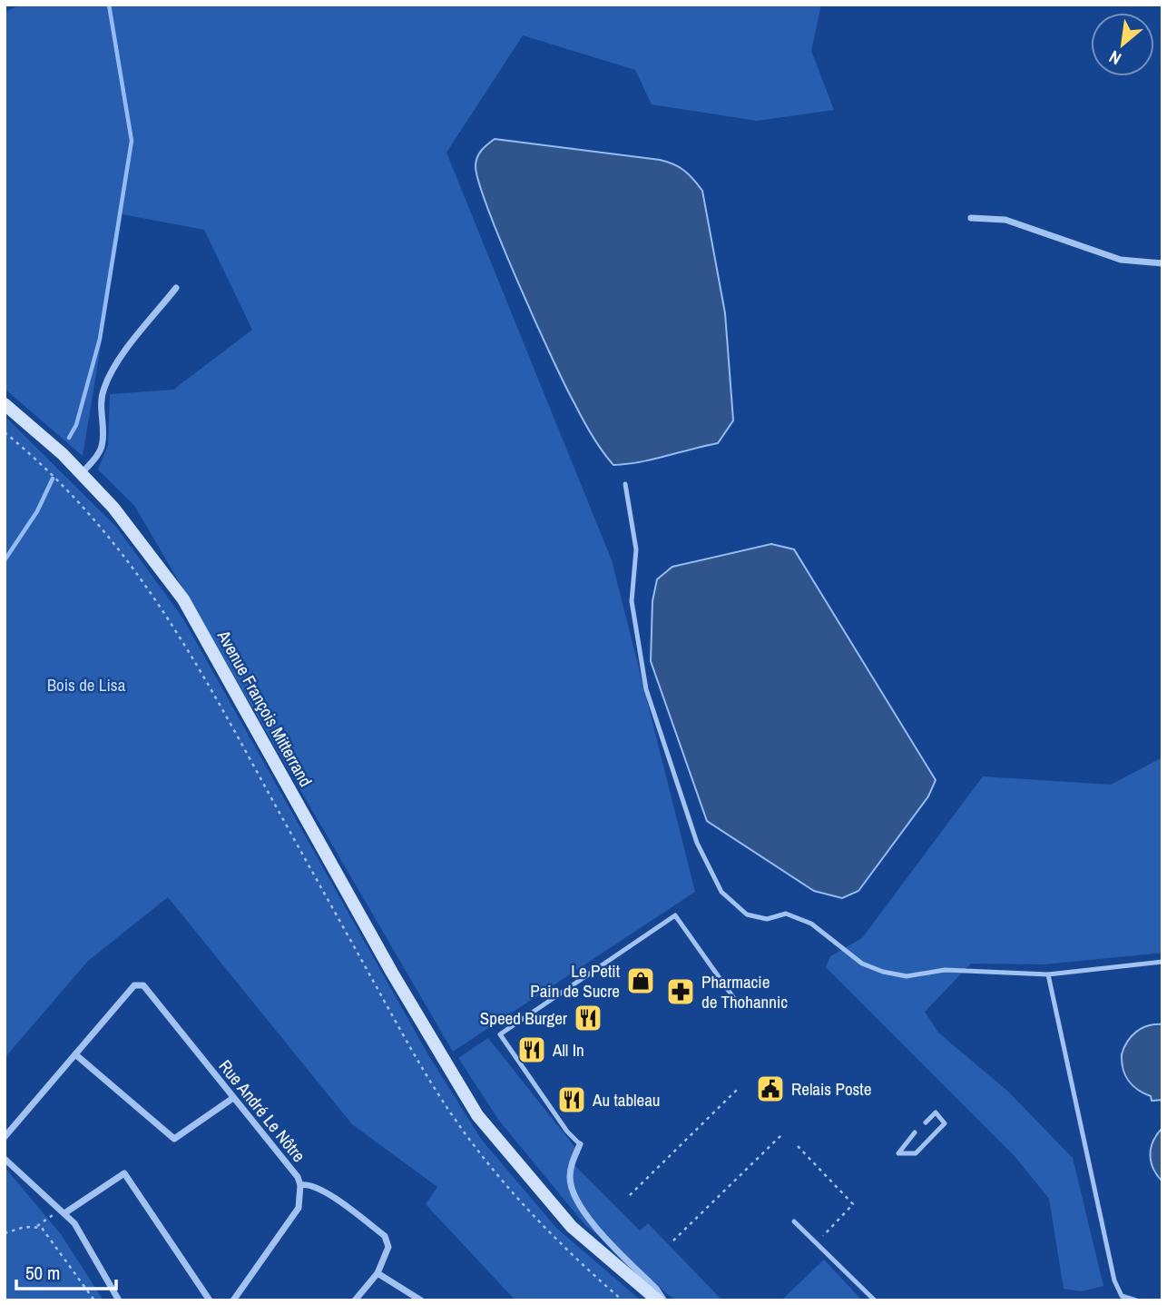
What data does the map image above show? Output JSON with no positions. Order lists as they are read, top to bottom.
{
  "streets": {
    "main road": ["Avenue François Mitterrand"],
    "street": ["Rue André Le Nôtre"]
  },
  "parks": ["Bois de Lisa"],
  "places": {
    "shop": ["Le Petit Pain de Sucre"],
    "pharmacy": ["Pharmacie de Thohannic"],
    "restaurant": ["Speed Burger", "All In", "Au tableau"],
    "public building": ["Relais Poste"]
  },
  "scale_bar": "50 m",
  "north": "bottom left"
}
